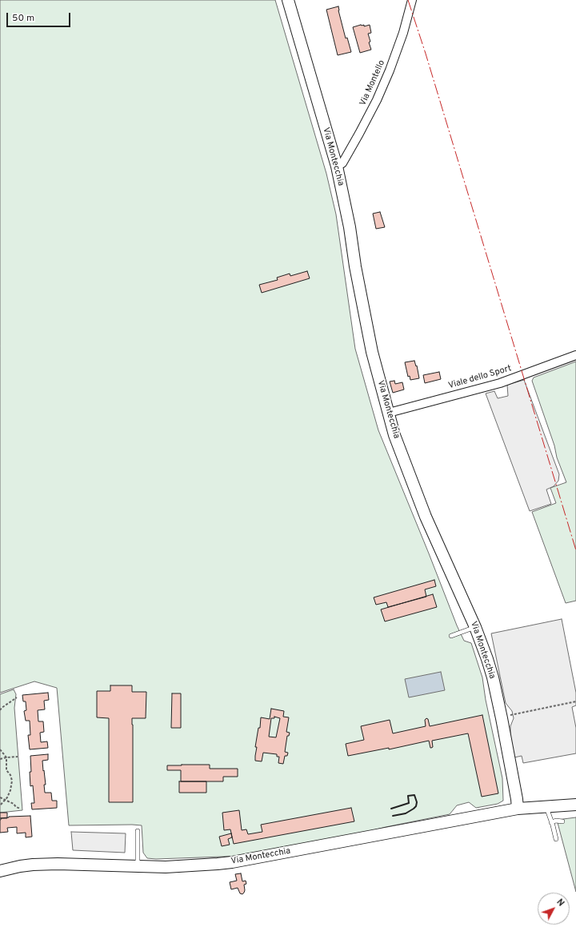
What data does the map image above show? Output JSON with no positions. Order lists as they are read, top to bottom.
{
  "streets": {
    "street": ["Via Montello", "Via Montecchia", "Viale dello Sport"]
  },
  "crossings": [
    ["Via Montello", "Via Montecchia"],
    ["Via Montecchia", "Viale dello Sport"]
  ],
  "scale_bar": "50 m",
  "north": "top right"
}
